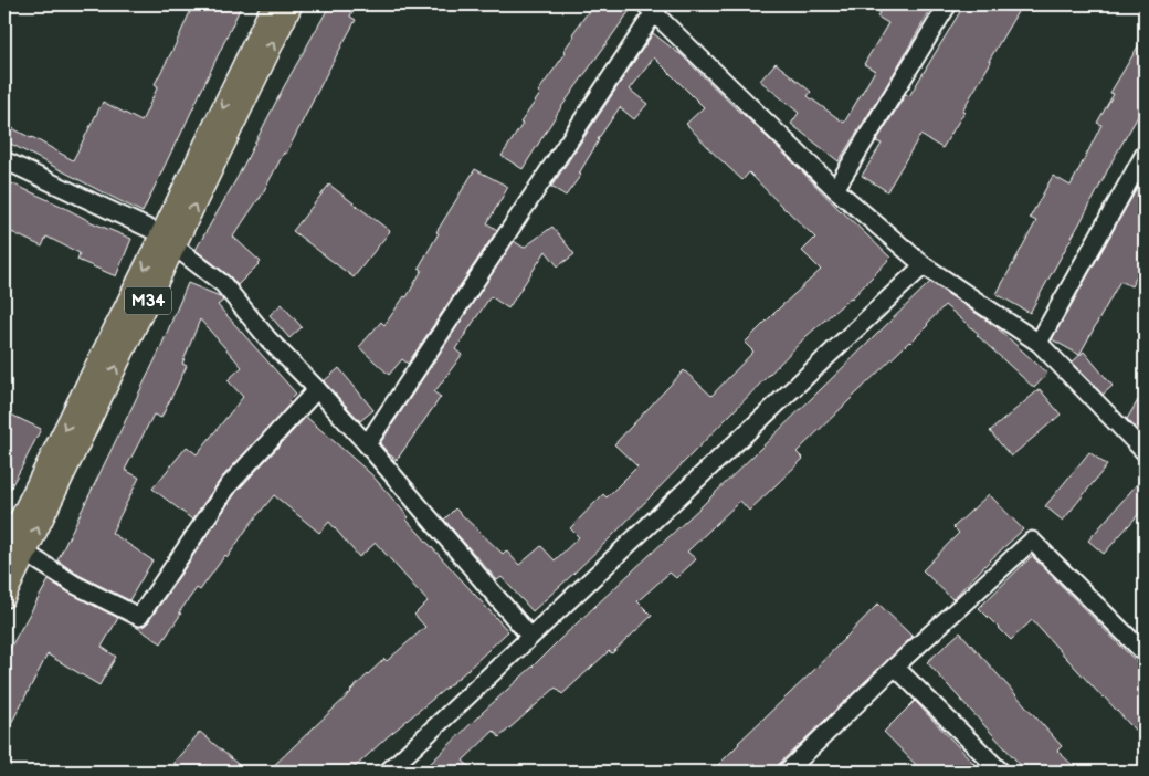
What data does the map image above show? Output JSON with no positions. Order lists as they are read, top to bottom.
{
  "streets": {
    "main road": ["M34"]
  }
}
